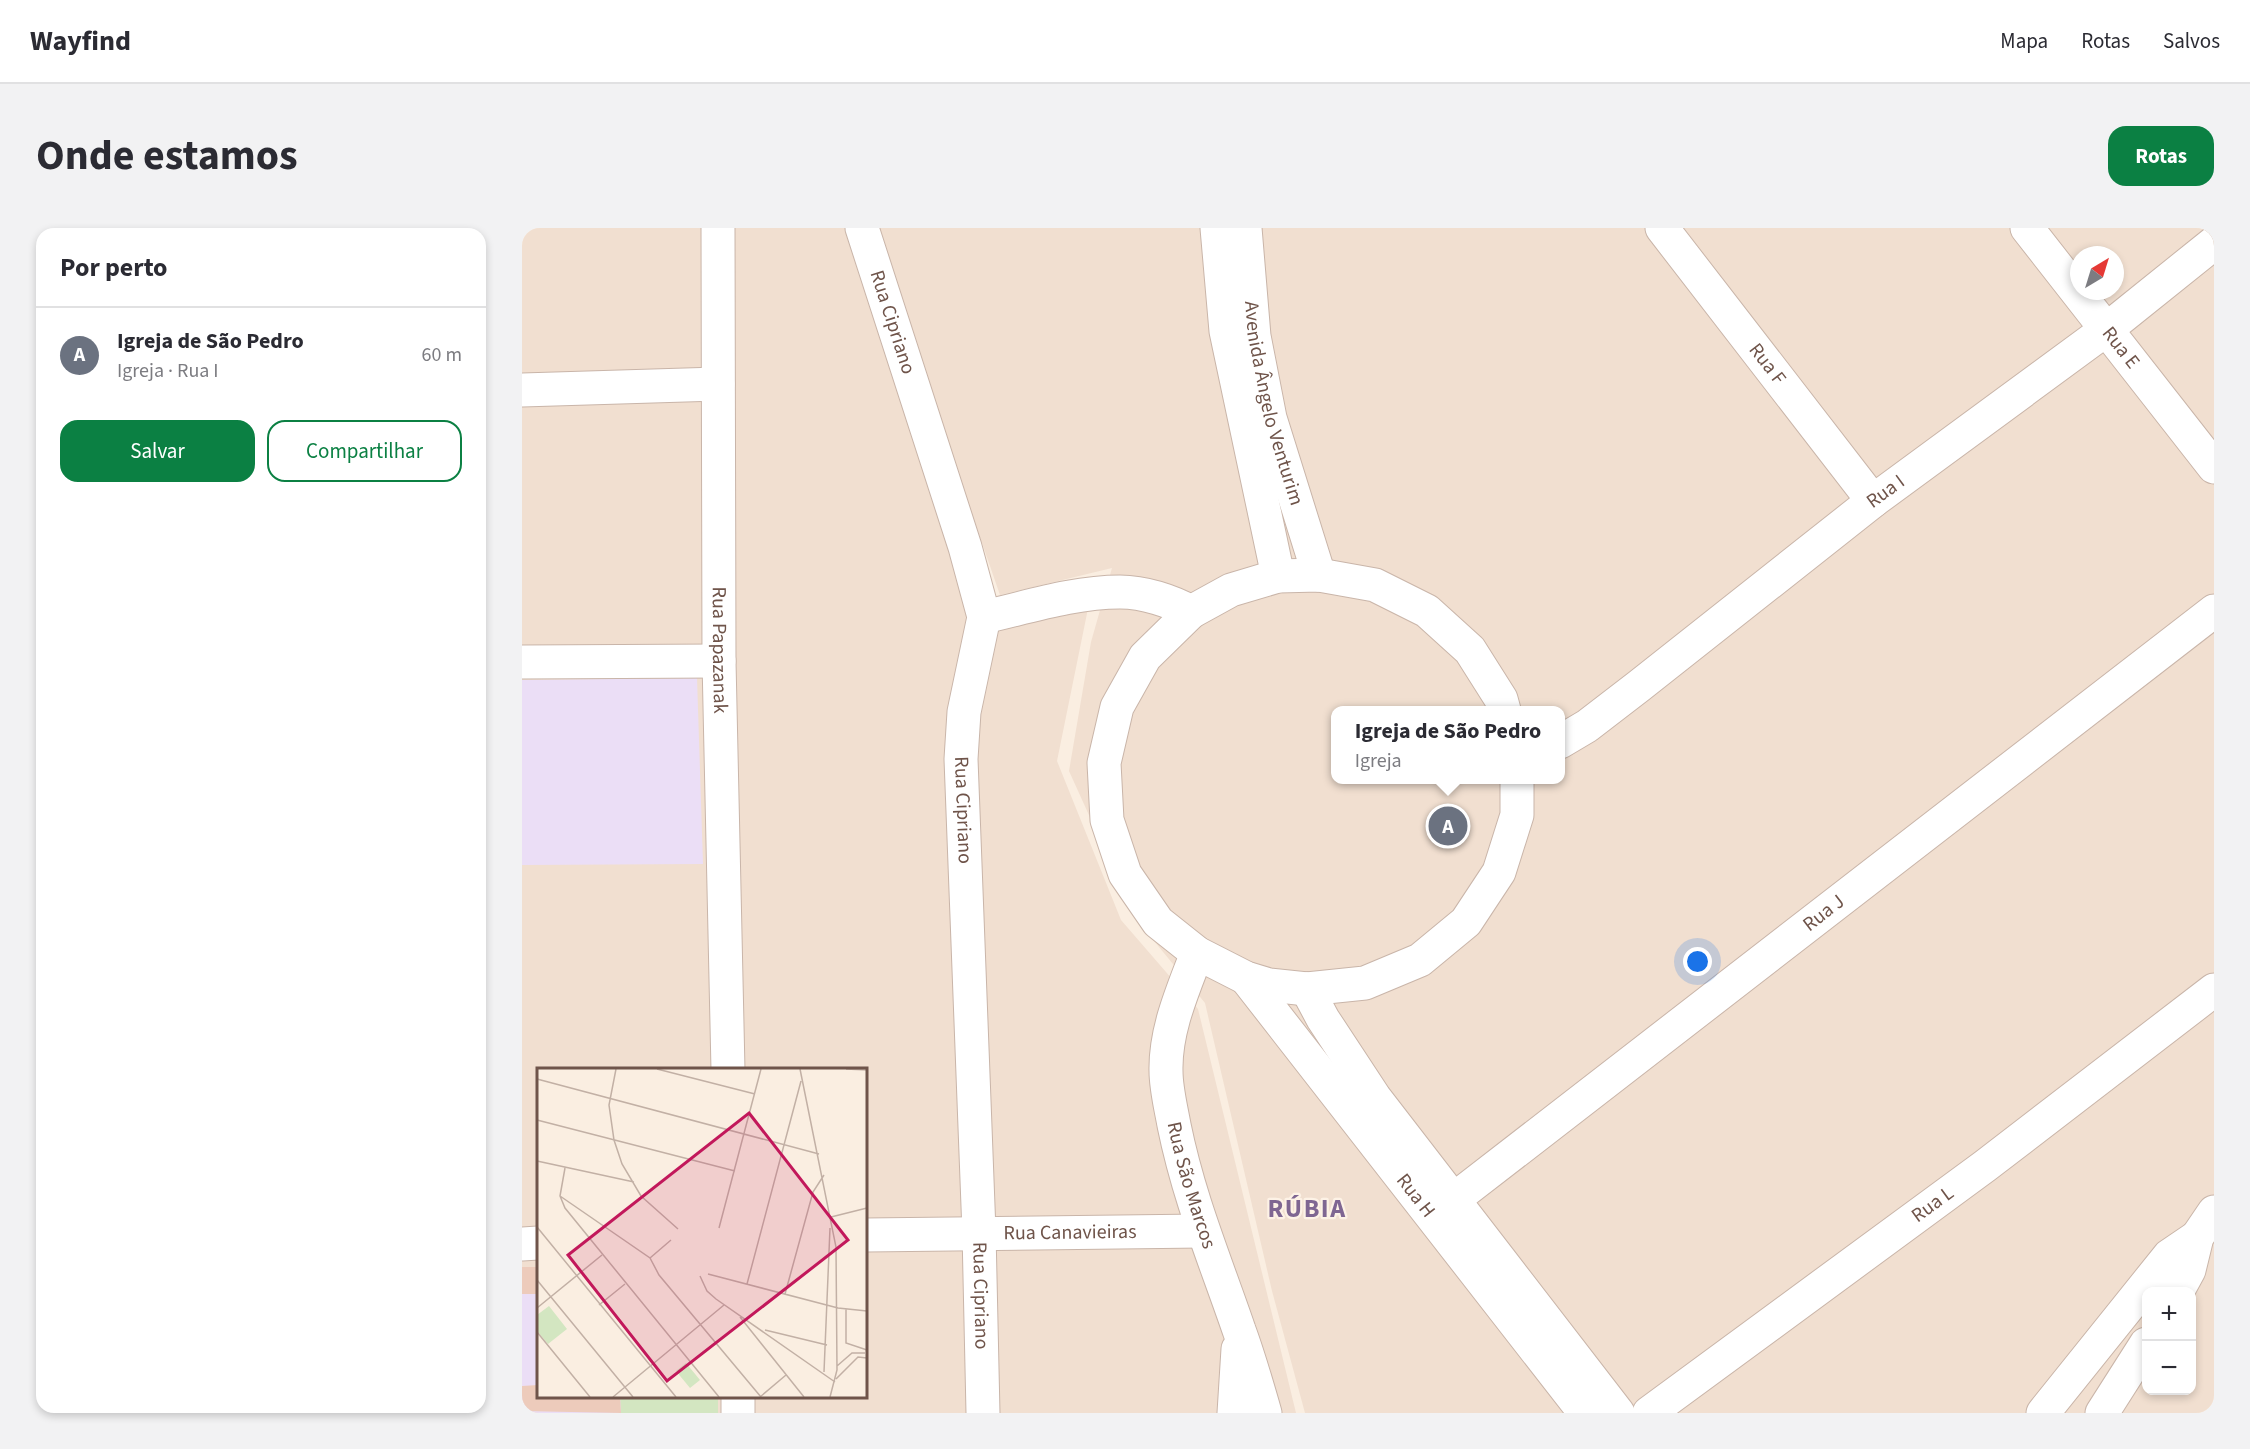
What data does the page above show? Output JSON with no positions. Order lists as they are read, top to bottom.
{
  "streets": {
    "street": [
      "Rua Cipriano",
      "Rua E",
      "Rua F",
      "Avenida Ângelo Venturim",
      "Rua I",
      "Rua Papazanak",
      "Rua J",
      "Rua São Marcos",
      "Rua H",
      "Rua L",
      "Rua Canavieiras"
    ]
  },
  "crossings": [
    ["Rua Cipriano", "Rua Canavieiras"],
    ["Rua E", "Rua I"],
    ["Rua F", "Rua I"],
    ["Rua J", "Rua H"],
    ["Rua São Marcos", "Rua Canavieiras"]
  ],
  "districts": ["RÚBIA"],
  "north": "top right",
  "page": {
    "header": "Wayfind",
    "nav": ["Mapa", "Rotas", "Salvos"],
    "title": "Onde estamos",
    "buttons": [
      "Rotas",
      ["Salvar", "Compartilhar"]
    ],
    "heading": "Por perto",
    "list": [
      {
        "mark": "A",
        "name": "Igreja de São Pedro",
        "note": "Igreja · Rua I",
        "value": "60 m"
      }
    ],
    "popup": ["Igreja de São Pedro", "Igreja"],
    "pins": "A",
    "map_buttons": ["+", "−"]
  }
}
